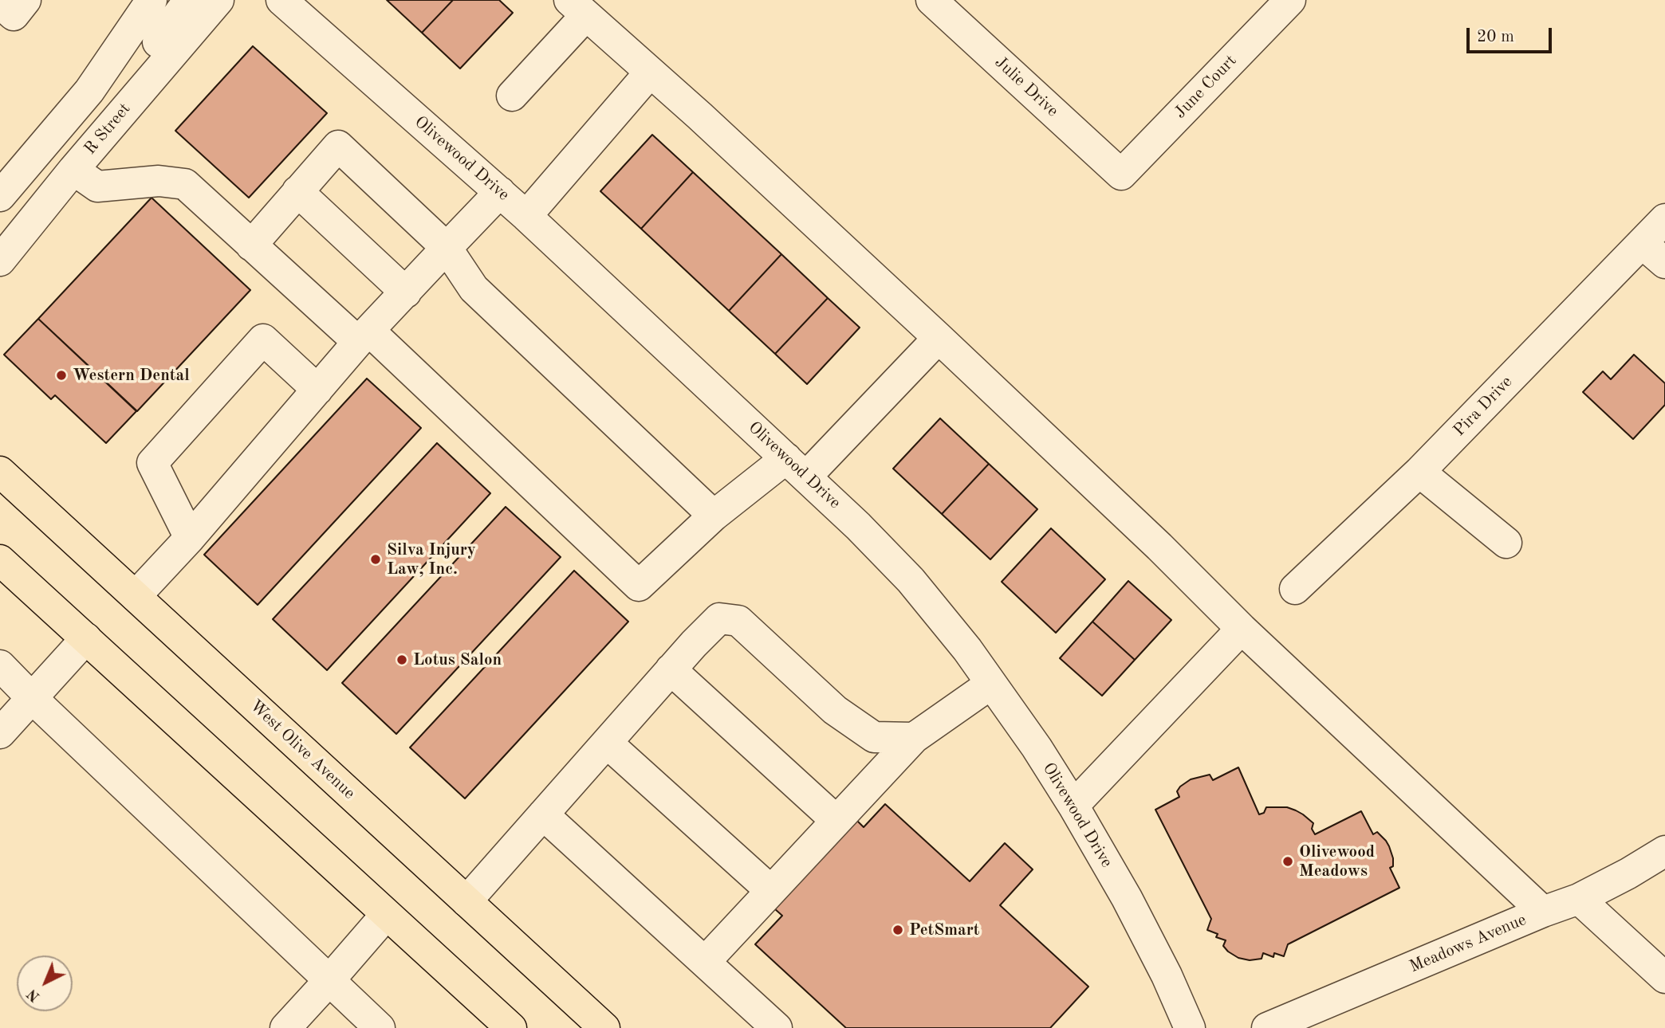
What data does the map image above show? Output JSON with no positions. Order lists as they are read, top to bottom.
{
  "streets": {
    "main road": ["West Olive Avenue"],
    "street": [
      "Julie Drive",
      "June Court",
      "R Street",
      "Olivewood Drive",
      "Pira Drive",
      "Meadows Avenue"
    ]
  },
  "crossings": [
    ["Julie Drive", "June Court"]
  ],
  "places": [
    "Western Dental",
    "Silva Injury Law, Inc.",
    "Lotus Salon",
    "Olivewood Meadows",
    "PetSmart"
  ],
  "scale_bar": "20 m",
  "north": "bottom left"
}
